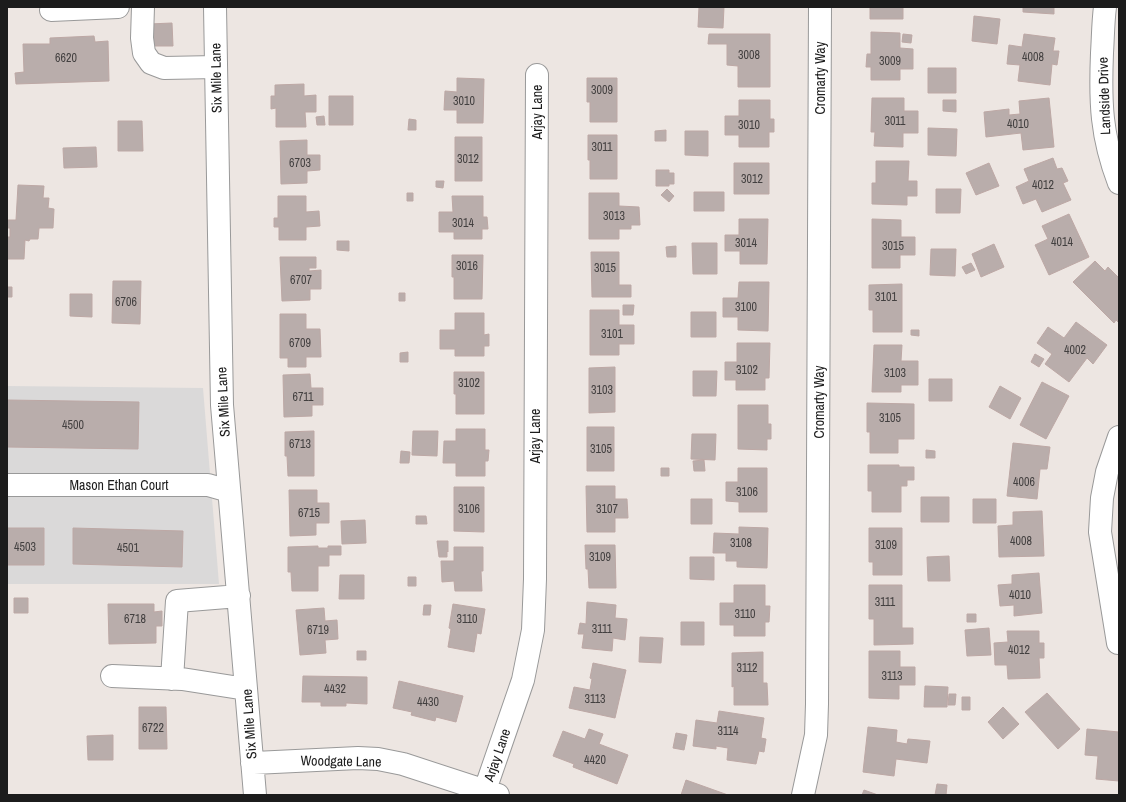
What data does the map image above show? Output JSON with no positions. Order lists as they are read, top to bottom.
{
  "streets": {
    "street": [
      "Six Mile Lane",
      "Cromarty Way",
      "Landside Drive",
      "Arjay Lane",
      "Mason Ethan Court",
      "Woodgate Lane"
    ]
  },
  "crossings": [
    ["Six Mile Lane", "Mason Ethan Court"],
    ["Six Mile Lane", "Woodgate Lane"],
    ["Arjay Lane", "Woodgate Lane"]
  ],
  "house_numbers": [
    "3008",
    "4008",
    "6620",
    "3009",
    "3009",
    "3010",
    "3011",
    "4010",
    "3010",
    "3011",
    "3012",
    "6703",
    "3012",
    "4012",
    "3013",
    "3014",
    "4014",
    "3014",
    "3015",
    "3016",
    "3015",
    "6707",
    "3101",
    "6706",
    "3100",
    "3101",
    "6709",
    "4002",
    "3102",
    "3103",
    "3102",
    "3103",
    "6711",
    "3105",
    "4500",
    "6713",
    "3105",
    "4006",
    "3106",
    "3106",
    "3107",
    "6715",
    "4008",
    "3108",
    "3109",
    "4503",
    "4501",
    "3109",
    "4010",
    "3111",
    "3110",
    "6718",
    "3110",
    "3111",
    "6719",
    "4012",
    "3112",
    "3113",
    "4432",
    "3113",
    "4430",
    "6722",
    "3114",
    "4420"
  ]
}
